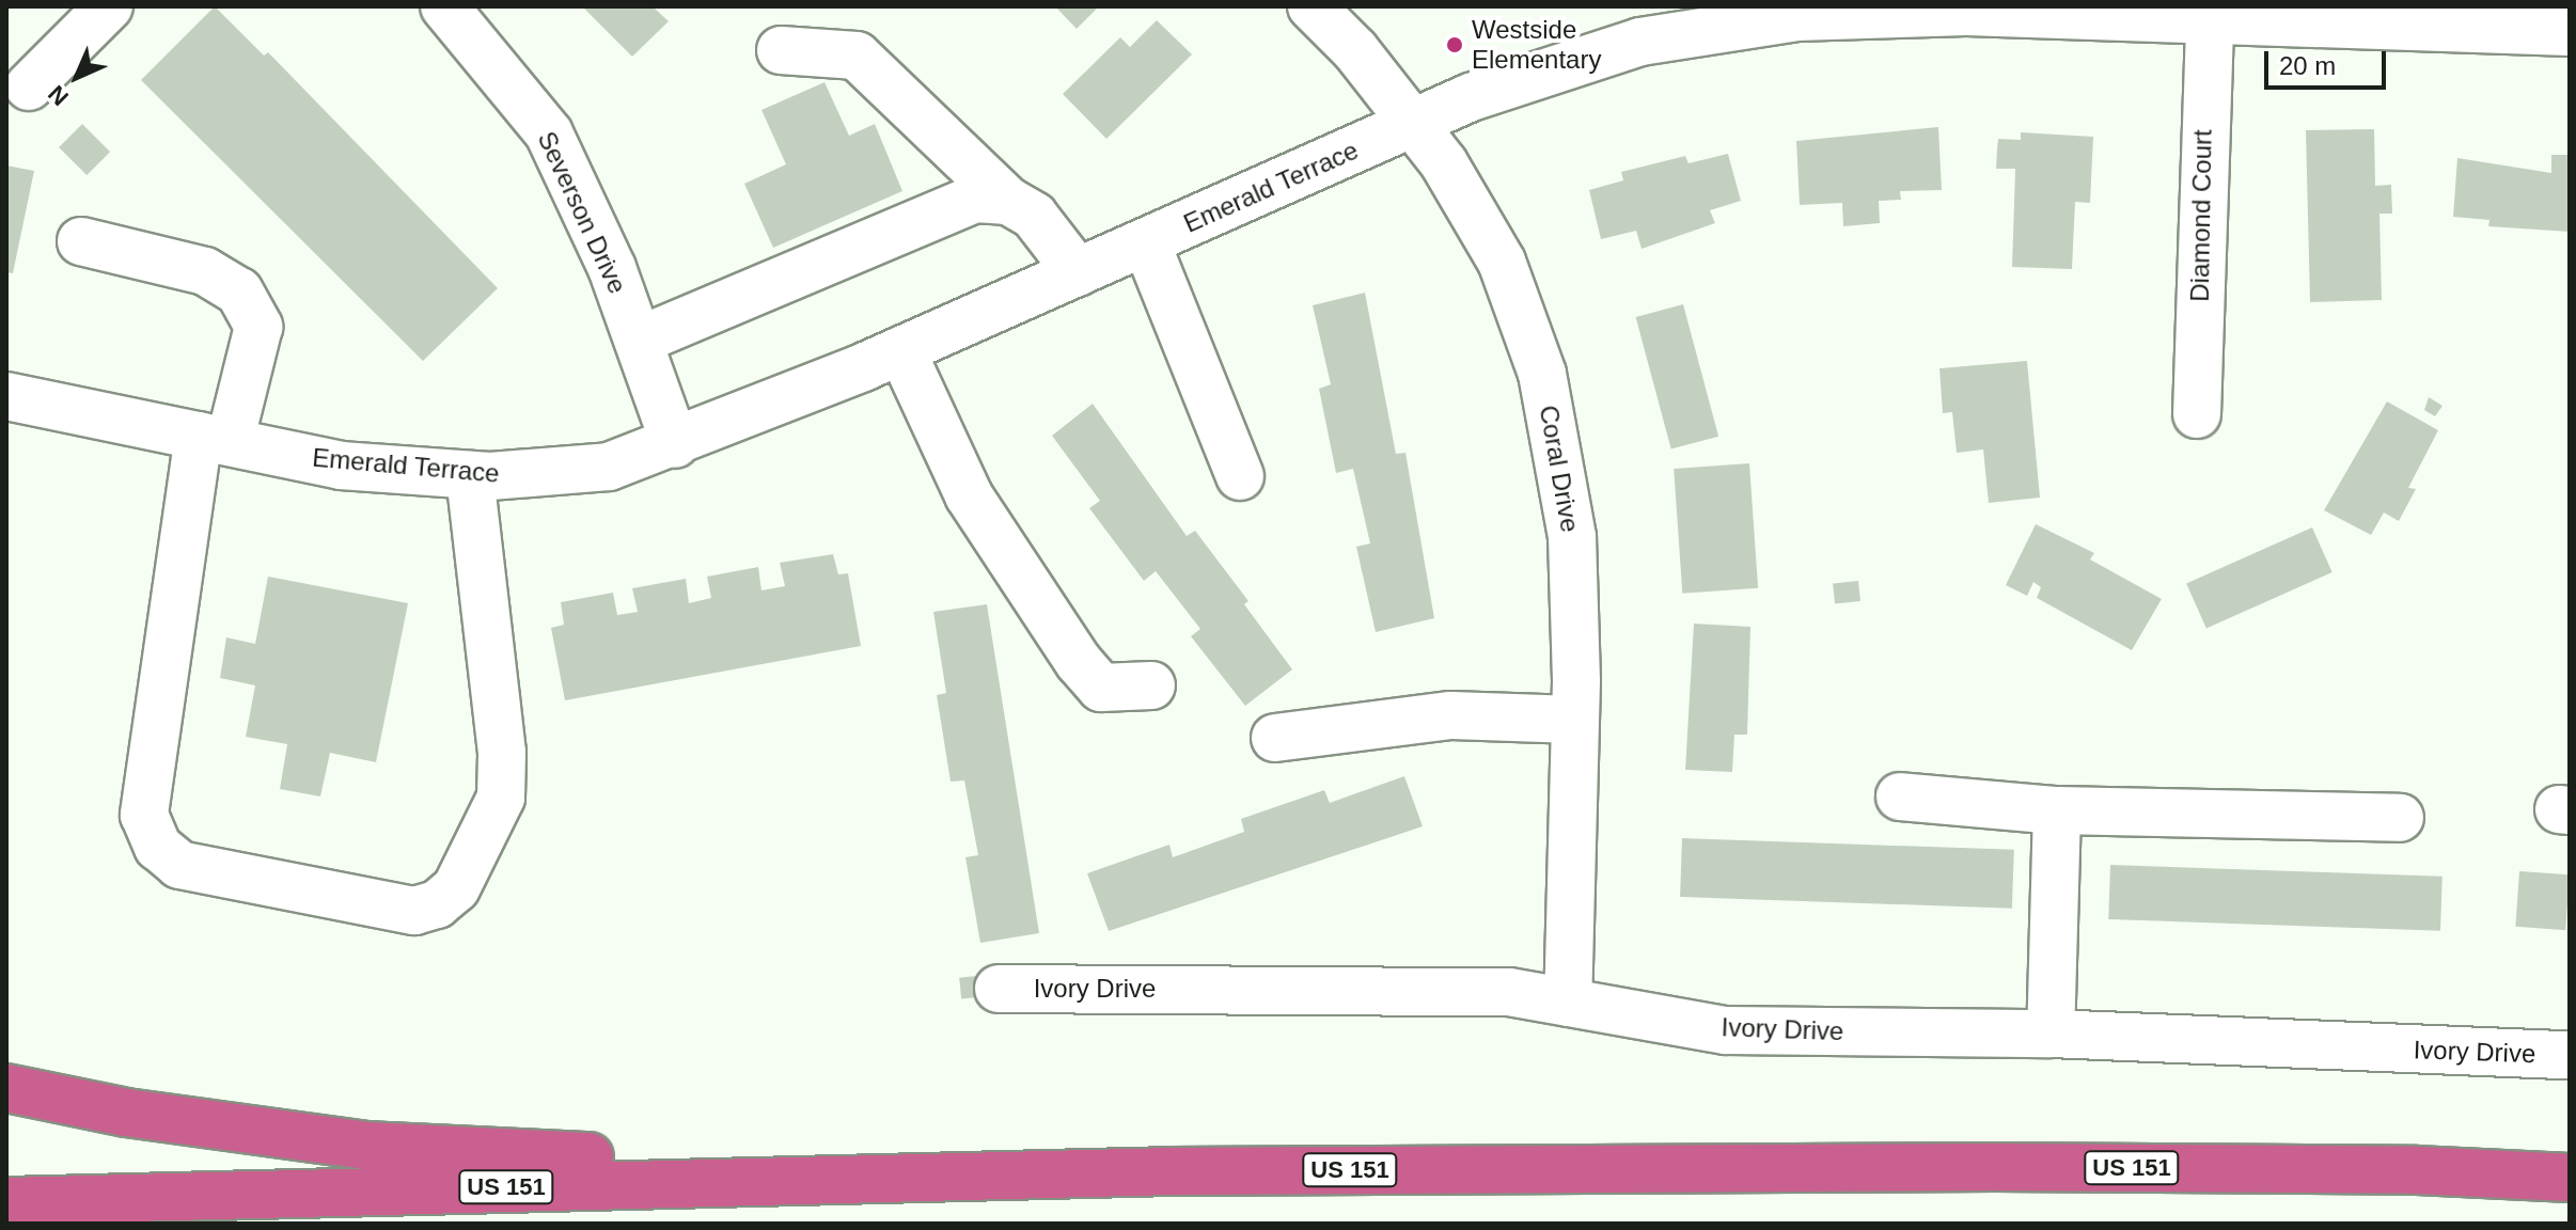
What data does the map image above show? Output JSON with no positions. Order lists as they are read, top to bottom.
{
  "streets": {
    "highway": ["US 151"],
    "street": [
      "Emerald Terrace",
      "Severson Drive",
      "Diamond Court",
      "Coral Drive",
      "Ivory Drive"
    ]
  },
  "crossings": [
    ["Emerald Terrace", "Severson Drive"],
    ["Emerald Terrace", "Diamond Court"],
    ["Emerald Terrace", "Coral Drive"],
    ["Coral Drive", "Ivory Drive"]
  ],
  "places": ["Westside Elementary"],
  "scale_bar": "20 m",
  "north": "bottom left"
}
